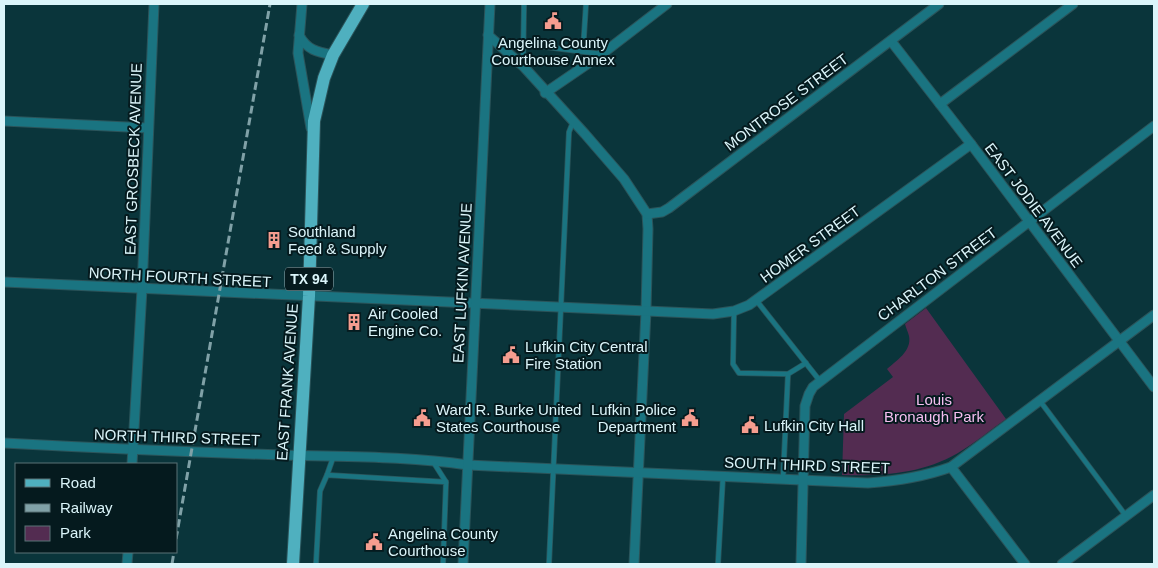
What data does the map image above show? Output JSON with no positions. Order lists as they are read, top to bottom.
{
  "streets": {
    "main road": ["TX 94", "EAST FRANK AVENUE"],
    "street": [
      "MONTROSE STREET",
      "EAST GROSBECK AVENUE",
      "EAST JODIE AVENUE",
      "HOMER STREET",
      "CHARLTON STREET",
      "NORTH FOURTH STREET",
      "EAST LUFKIN AVENUE",
      "NORTH THIRD STREET",
      "SOUTH THIRD STREET"
    ]
  },
  "crossings": [
    ["MONTROSE STREET", "EAST JODIE AVENUE"],
    ["EAST GROSBECK AVENUE", "NORTH FOURTH STREET"],
    ["EAST GROSBECK AVENUE", "NORTH THIRD STREET"],
    ["EAST JODIE AVENUE", "HOMER STREET"],
    ["EAST JODIE AVENUE", "CHARLTON STREET"],
    ["EAST JODIE AVENUE", "SOUTH THIRD STREET"],
    ["HOMER STREET", "NORTH FOURTH STREET"],
    ["CHARLTON STREET", "SOUTH THIRD STREET"],
    ["NORTH FOURTH STREET", "EAST LUFKIN AVENUE"],
    ["NORTH FOURTH STREET", "EAST FRANK AVENUE"],
    ["EAST LUFKIN AVENUE", "NORTH THIRD STREET"],
    ["EAST LUFKIN AVENUE", "SOUTH THIRD STREET"],
    ["EAST FRANK AVENUE", "NORTH THIRD STREET"],
    ["NORTH THIRD STREET", "SOUTH THIRD STREET"]
  ],
  "parks": ["Louis Bronaugh Park"],
  "places": {
    "public building": [
      "Angelina County Courthouse Annex",
      "Lufkin City Central Fire Station",
      "Ward R. Burke United States Courthouse",
      "Lufkin Police Department",
      "Lufkin City Hall",
      "Angelina County Courthouse"
    ],
    "building": ["Southland Feed & Supply", "Air Cooled Engine Co."]
  },
  "legend": ["Road", "Railway", "Park"]
}
